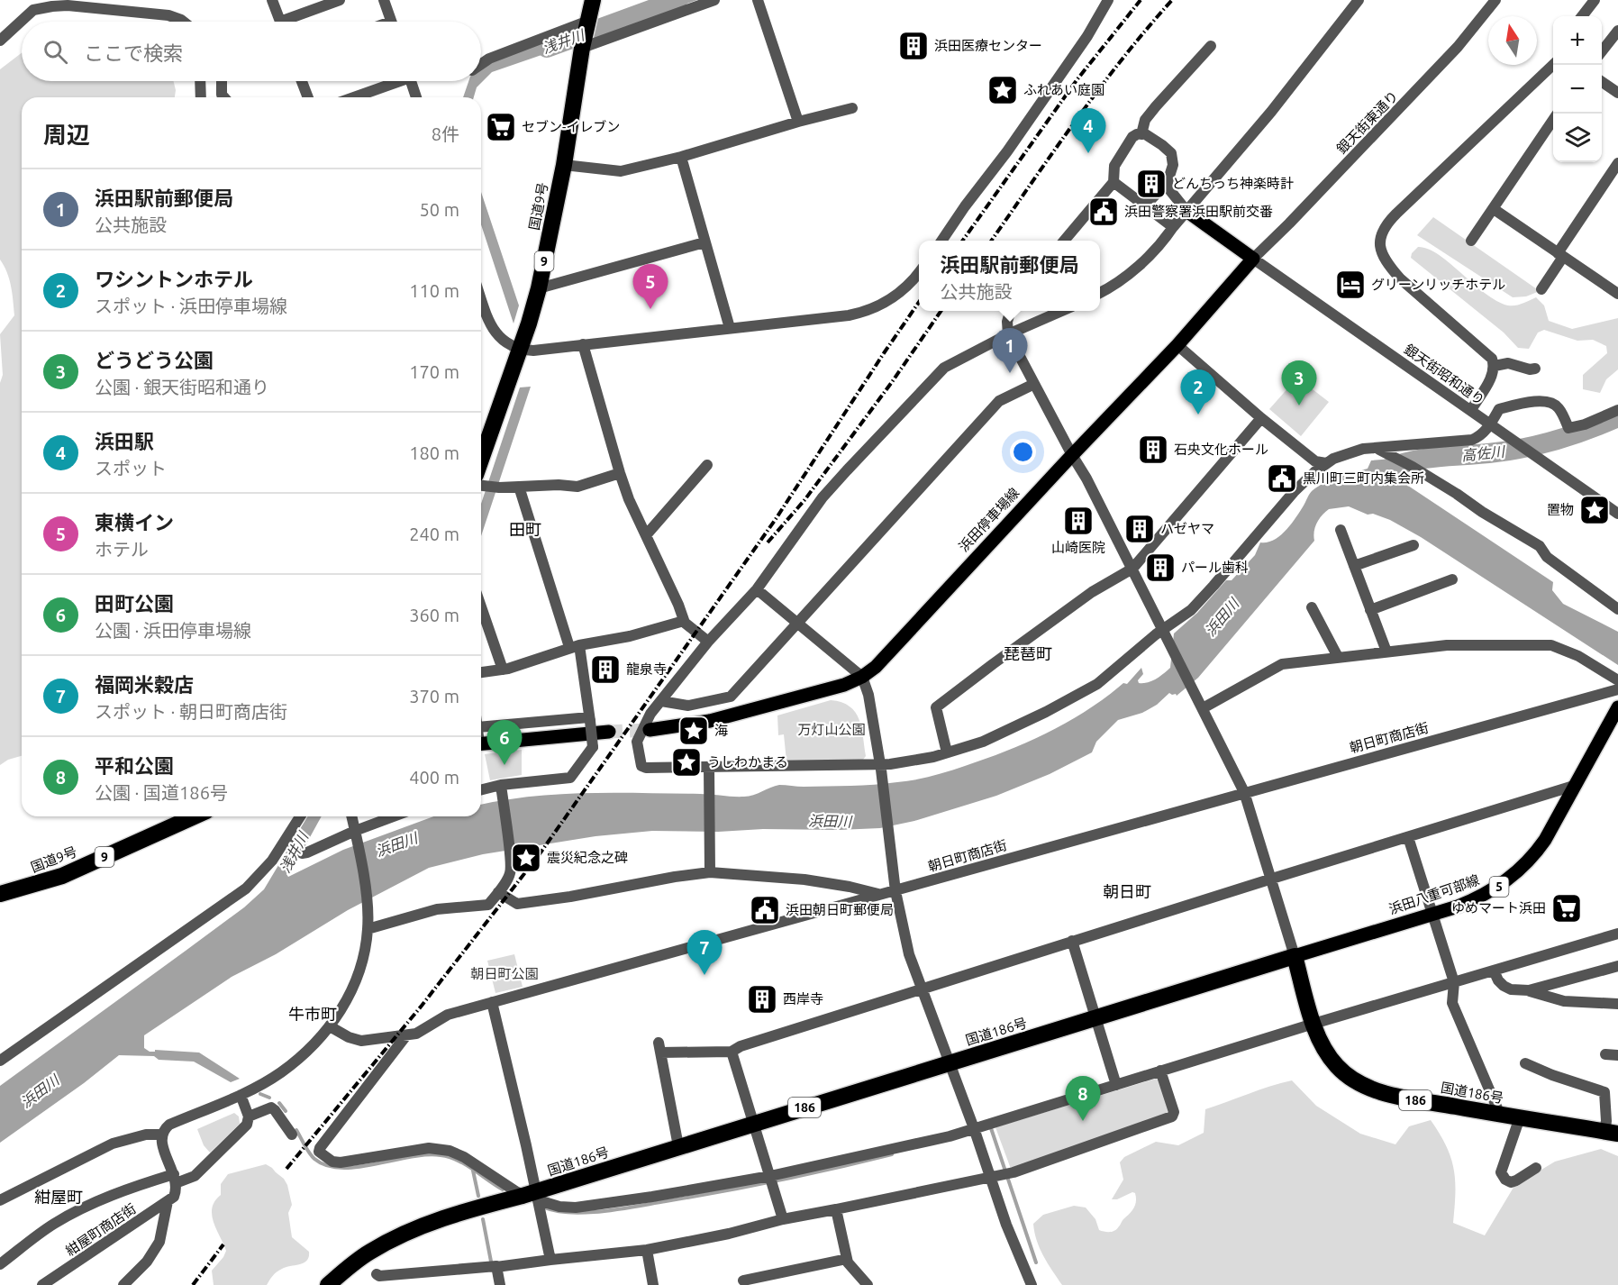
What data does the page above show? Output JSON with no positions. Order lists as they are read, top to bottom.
{
  "streets": {
    "highway": [
      "国道9号",
      "9",
      "国道186号",
      "186"
    ],
    "main road": ["浜田停車場線", "5", "浜田八重可部線"],
    "street": [
      "銀天街東通り",
      "銀天街昭和通り",
      "朝日町商店街",
      "紺屋町商店街"
    ]
  },
  "crossings": [
    ["銀天街東通り", "銀天街昭和通り"],
    ["銀天街東通り", "浜田停車場線"],
    ["銀天街昭和通り", "浜田停車場線"],
    ["浜田八重可部線", "国道186号"]
  ],
  "districts": [
    "田町",
    "琵琶町",
    "朝日町",
    "牛市町",
    "紺屋町"
  ],
  "water": ["浅井川", "高佐川", "浜田川"],
  "parks": ["万灯山公園", "朝日町公園"],
  "places": {
    "building": [
      "浜田医療センター",
      "どんちっち神楽時計",
      "石央文化ホール",
      "山崎医院",
      "ハゼヤマ",
      "パール歯科",
      "龍泉寺",
      "西岸寺"
    ],
    "place": [
      "ふれあい庭園",
      "置物",
      "海",
      "うしわかまる",
      "震災紀念之碑"
    ],
    "supermarket": ["セブン-イレブン", "ゆめマート浜田"],
    "public building": ["浜田警察署浜田駅前交番", "黒川町三町内集会所", "浜田朝日町郵便局"],
    "hotel": ["グリーンリッチホテル"]
  },
  "north": "top",
  "page": {
    "map_buttons": ["+", "−"],
    "search": "ここで検索",
    "heading": ["周辺", "8件"],
    "pins": [
      "4",
      "5",
      "1",
      "3",
      "2",
      "6",
      "7",
      "8"
    ],
    "list": [
      {
        "mark": "1",
        "name": "浜田駅前郵便局",
        "note": "公共施設",
        "value": "50 m"
      },
      {
        "mark": "2",
        "name": "ワシントンホテル",
        "note": "スポット · 浜田停車場線",
        "value": "110 m"
      },
      {
        "mark": "3",
        "name": "どうどう公園",
        "note": "公園 · 銀天街昭和通り",
        "value": "170 m"
      },
      {
        "mark": "4",
        "name": "浜田駅",
        "note": "スポット",
        "value": "180 m"
      },
      {
        "mark": "5",
        "name": "東横イン",
        "note": "ホテル",
        "value": "240 m"
      },
      {
        "mark": "6",
        "name": "田町公園",
        "note": "公園 · 浜田停車場線",
        "value": "360 m"
      },
      {
        "mark": "7",
        "name": "福岡米穀店",
        "note": "スポット · 朝日町商店街",
        "value": "370 m"
      },
      {
        "mark": "8",
        "name": "平和公園",
        "note": "公園 · 国道186号",
        "value": "400 m"
      }
    ],
    "popup": ["浜田駅前郵便局", "公共施設"]
  }
}
